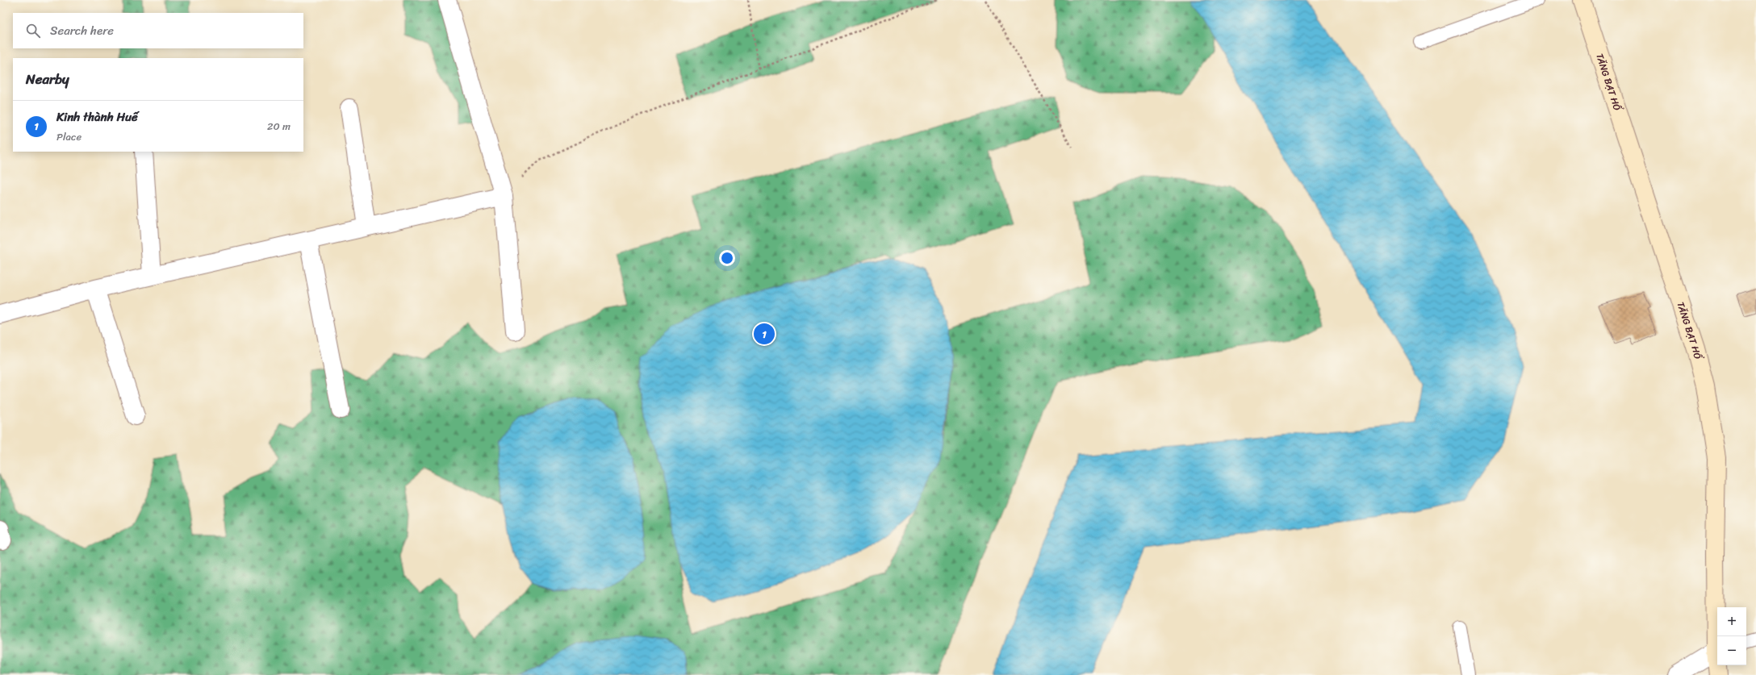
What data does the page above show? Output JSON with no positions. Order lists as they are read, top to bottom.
{
  "streets": {
    "main road": ["TĂNG BẠT HỔ"]
  },
  "page": {
    "search": "Search here",
    "heading": "Nearby",
    "list": [
      {
        "mark": "1",
        "name": "Kinh thành Huế",
        "note": "Place",
        "value": "20 m"
      }
    ],
    "pins": "1",
    "map_buttons": ["+", "−"]
  }
}
